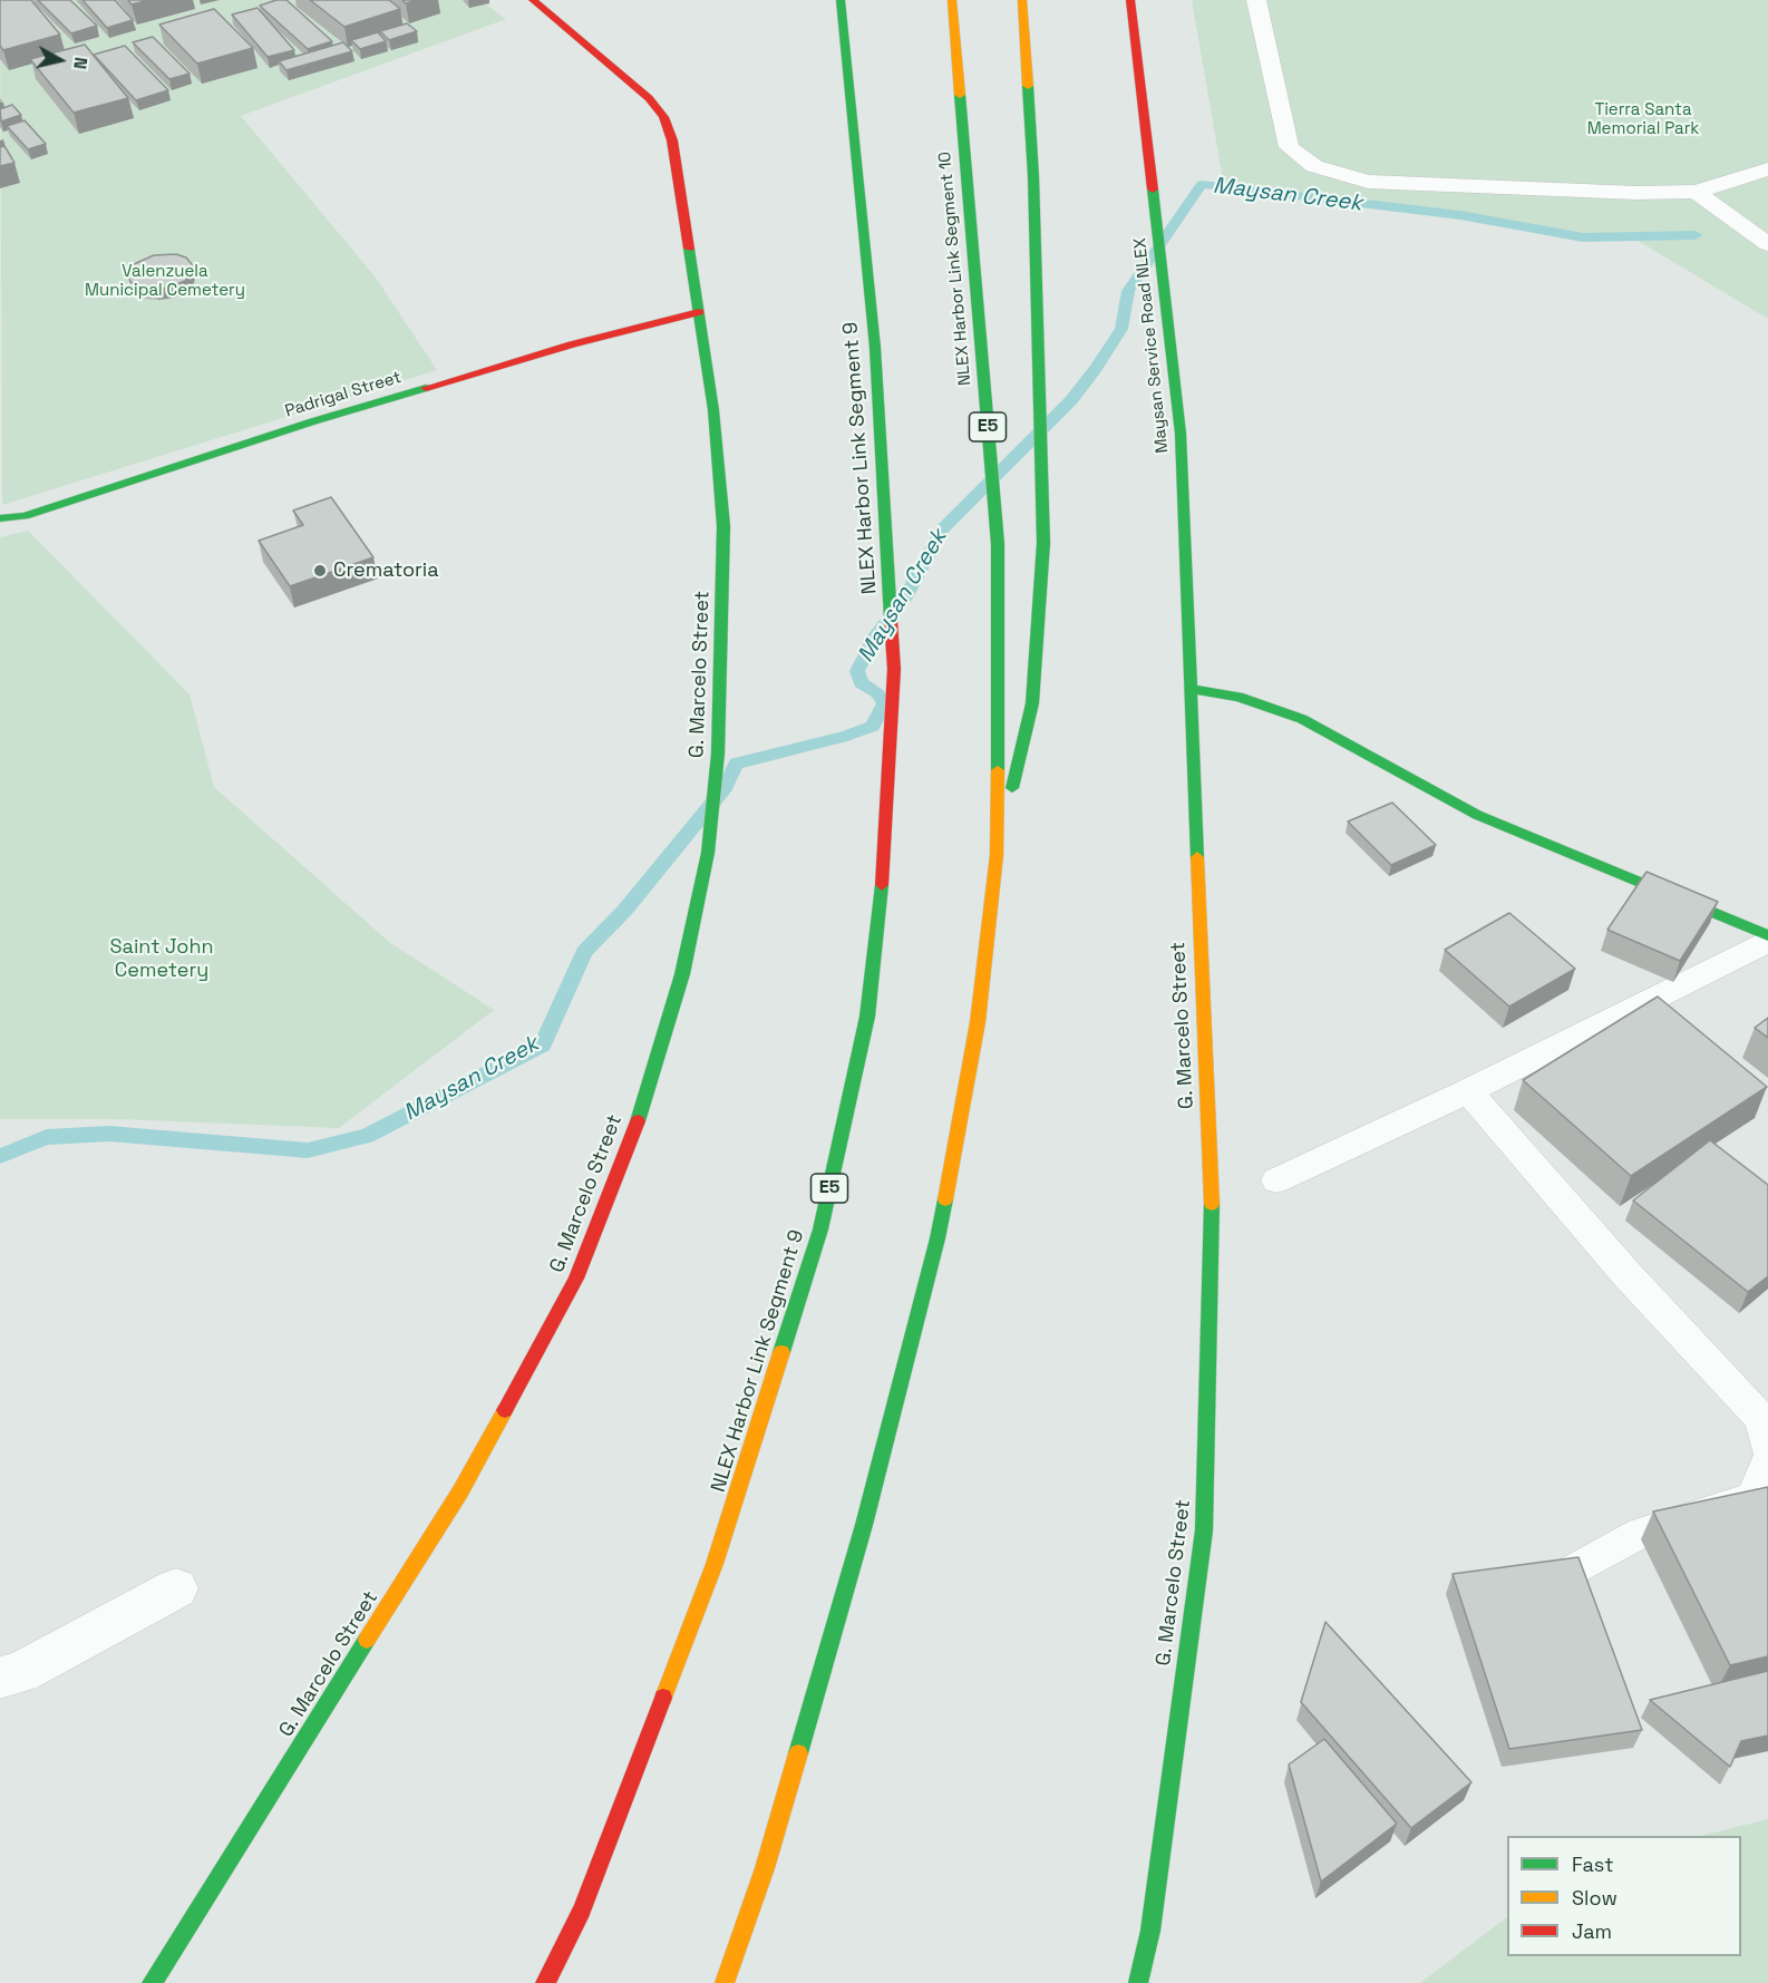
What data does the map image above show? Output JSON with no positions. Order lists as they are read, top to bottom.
{
  "streets": {
    "main road": [
      "NLEX Harbor Link Segment 10",
      "Maysan Service Road NLEX",
      "Padrigal Street",
      "E5",
      "NLEX Harbor Link Segment 9",
      "G. Marcelo Street"
    ]
  },
  "crossings": [
    ["NLEX Harbor Link Segment 10", "E5"],
    ["Maysan Service Road NLEX", "G. Marcelo Street"],
    ["Padrigal Street", "G. Marcelo Street"]
  ],
  "water": ["Maysan Creek"],
  "parks": ["Tierra Santa Memorial Park", "Valenzuela Municipal Cemetery", "Saint John Cemetery"],
  "places": ["Crematoria"],
  "legend": ["Fast", "Slow", "Jam"],
  "north": "right"
}
